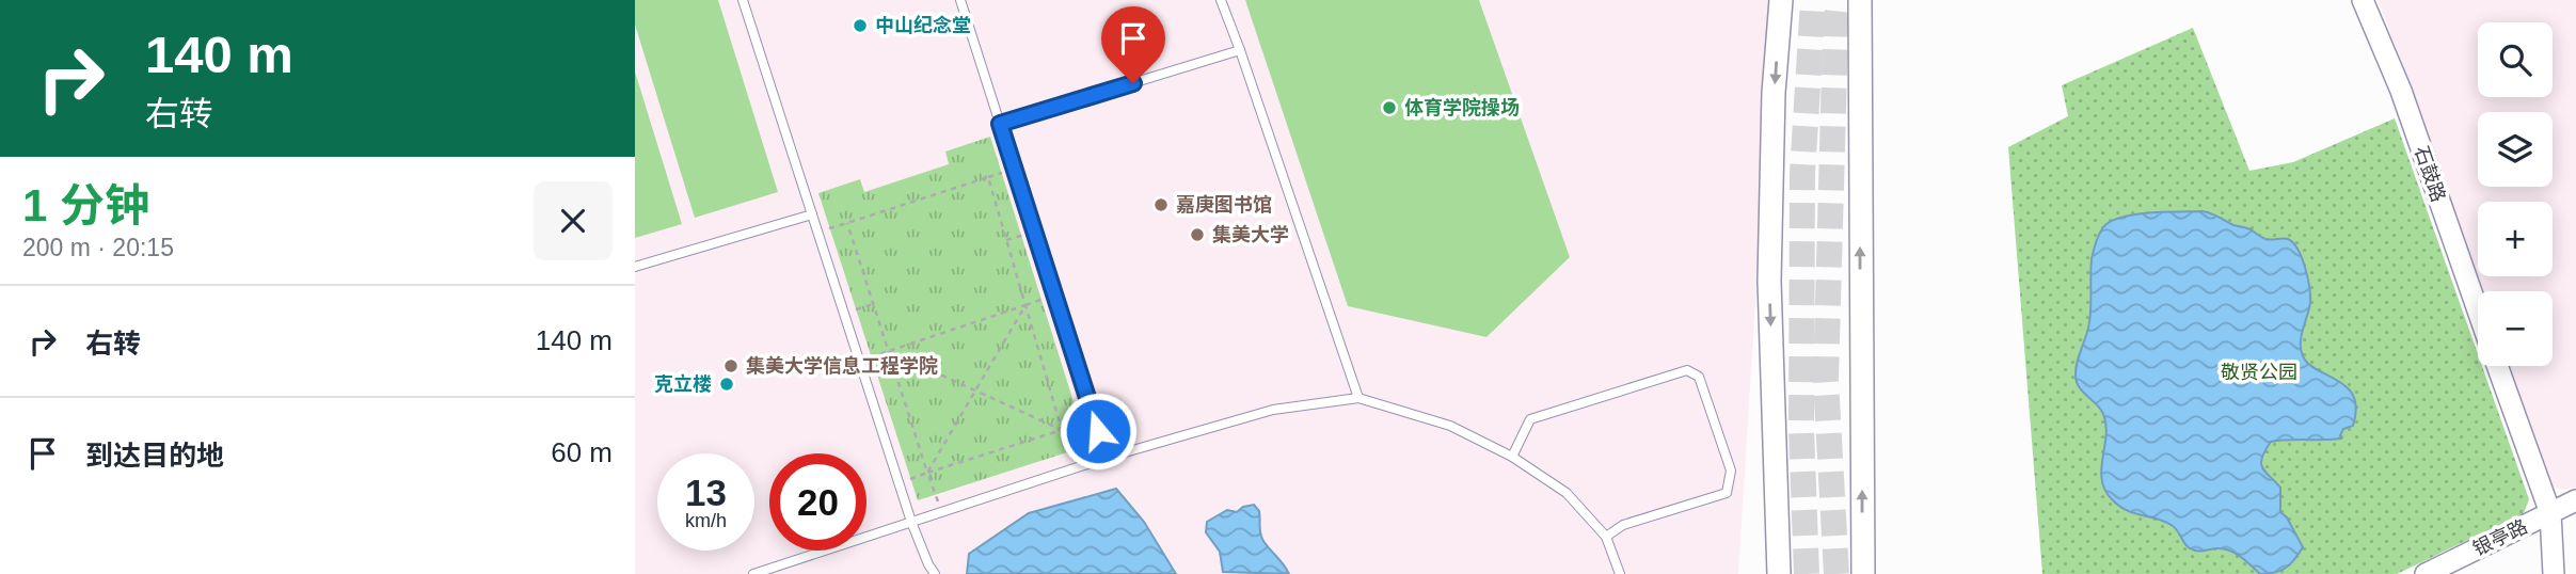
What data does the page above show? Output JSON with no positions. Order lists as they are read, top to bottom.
{
  "streets": {
    "street": ["石鼓路", "银亭路"]
  },
  "crossings": [
    ["石鼓路", "银亭路"]
  ],
  "parks": ["敬贤公园"],
  "places": [
    "中山纪念堂",
    "体育学院操场",
    "嘉庚图书馆",
    "集美大学",
    "集美大学信息工程学院",
    "克立楼"
  ],
  "page": {
    "turn": ["140 m", "右转"],
    "map_buttons": ["+", "−"],
    "heading": ["1 分钟", "200 m · 20:15"],
    "list": [
      {
        "name": "右转",
        "value": "140 m"
      },
      {
        "name": "到达目的地",
        "value": "60 m"
      }
    ],
    "speed": "13 km/h",
    "limit": "20"
  }
}
